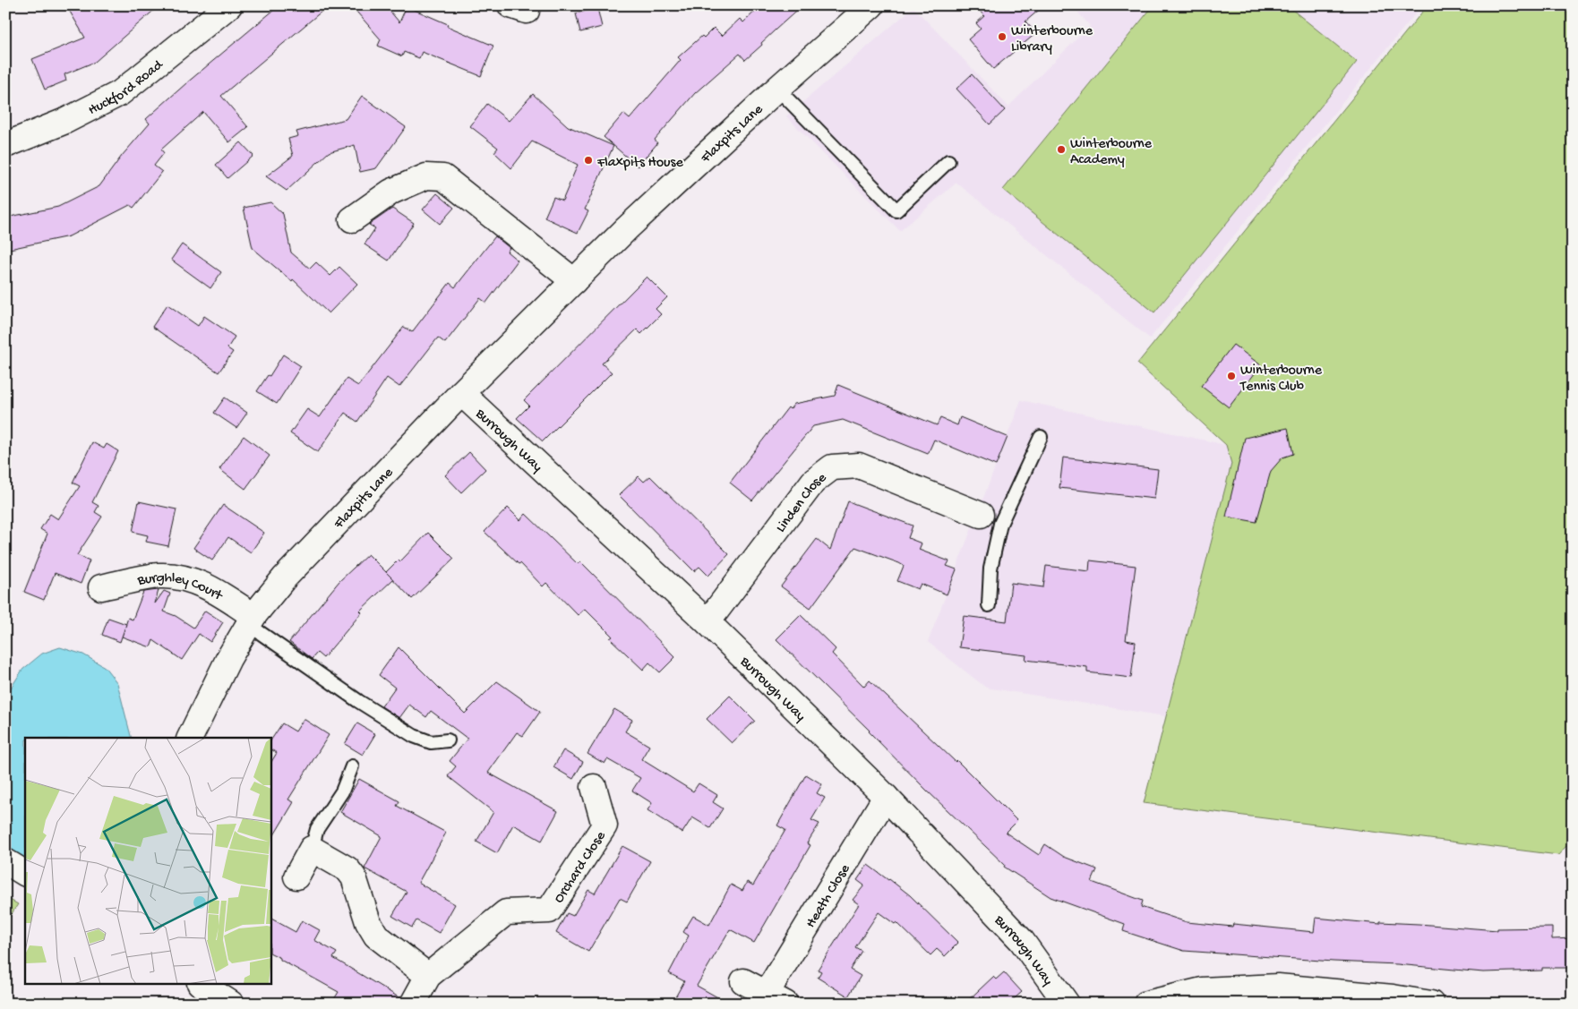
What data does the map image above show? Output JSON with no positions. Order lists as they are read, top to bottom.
{
  "streets": {
    "street": [
      "Huckford Road",
      "Flaxpits Lane",
      "Burrough Way",
      "Linden Close",
      "Burghley Court",
      "Orchard Close",
      "Heath Close"
    ]
  },
  "crossings": [
    ["Flaxpits Lane", "Burrough Way"],
    ["Flaxpits Lane", "Burghley Court"],
    ["Burrough Way", "Linden Close"],
    ["Burrough Way", "Heath Close"]
  ],
  "places": [
    "Winterbourne Library",
    "Winterbourne Academy",
    "Flaxpits House",
    "Winterbourne Tennis Club"
  ]
}
